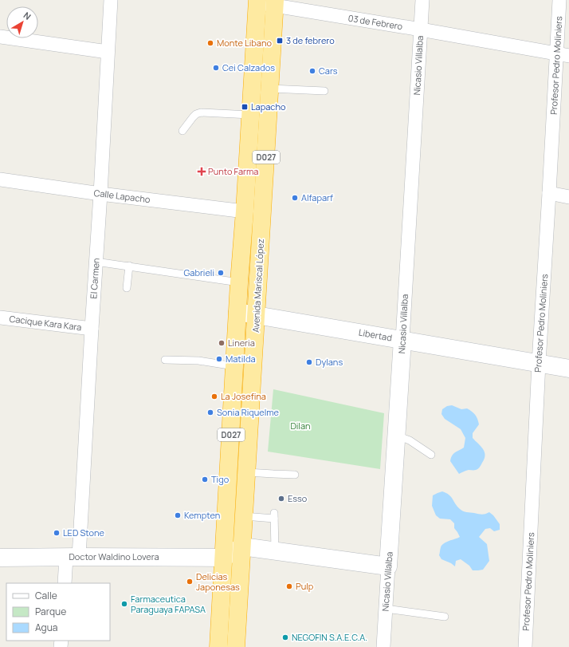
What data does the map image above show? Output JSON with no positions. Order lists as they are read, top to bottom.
{
  "streets": {
    "highway": ["D027", "Avenida Mariscal López"],
    "main road": ["Nicasio Villalba", "Libertad", "Doctor Waldino Lovera"],
    "street": [
      "03 de Febrero",
      "Profesor Pedro Moliniers",
      "Calle Lapacho",
      "El Carmen",
      "Cacique Kara Kara"
    ]
  },
  "crossings": [
    ["03 de Febrero", "Nicasio Villalba"],
    ["03 de Febrero", "Profesor Pedro Moliniers"],
    ["03 de Febrero", "Avenida Mariscal López"],
    ["Nicasio Villalba", "Libertad"],
    ["Profesor Pedro Moliniers", "Libertad"],
    ["Calle Lapacho", "El Carmen"],
    ["Calle Lapacho", "Avenida Mariscal López"],
    ["El Carmen", "Cacique Kara Kara"],
    ["El Carmen", "Doctor Waldino Lovera"],
    ["Avenida Mariscal López", "Libertad"],
    ["Avenida Mariscal López", "Doctor Waldino Lovera"]
  ],
  "parks": ["Dilan"],
  "places": {
    "transit": ["3 de febrero", "Lapacho"],
    "other": [
      "Monte Libano",
      "Cei Calzados",
      "Cars",
      "Alfaparf",
      "Gabrieli",
      "Lineria",
      "Matilda",
      "Dylans",
      "La Josefina",
      "Sonia Riquelme",
      "Tigo",
      "Esso",
      "Kempten",
      "LED Stone",
      "Delicias Japonesas",
      "Pulp",
      "Farmaceutica Paraguaya FAPASA",
      "NEGOFIN S.A.E.C.A."
    ],
    "health": ["Punto Farma"]
  },
  "legend": ["Calle", "Parque", "Agua"],
  "north": "top right"
}
